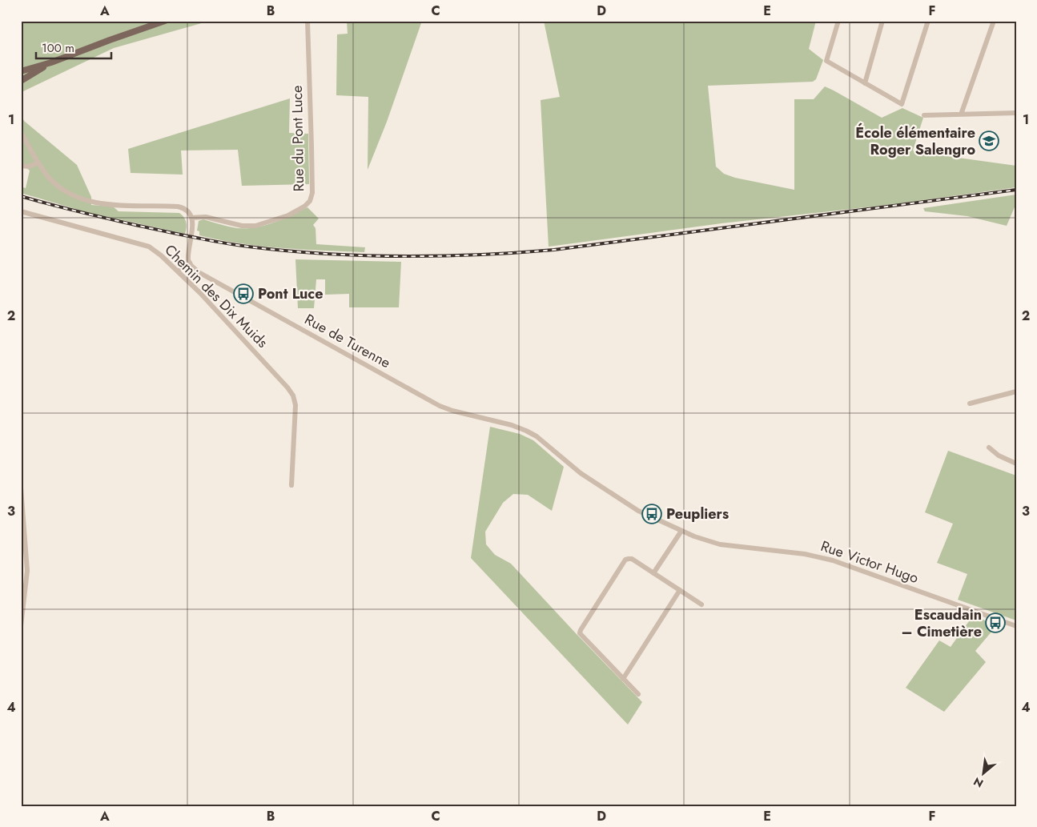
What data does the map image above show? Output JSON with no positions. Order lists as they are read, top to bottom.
{
  "streets": {
    "street": [
      "Rue du Pont Luce",
      "Chemin des Dix Muids",
      "Rue de Turenne",
      "Rue Victor Hugo"
    ]
  },
  "crossings": [
    ["Rue de Turenne", "Rue Victor Hugo"]
  ],
  "places": {
    "school or university": ["École élémentaire Roger Salengro"],
    "bus stop": ["Pont Luce", "Peupliers", "Escaudain – Cimetière"]
  },
  "scale_bar": "100 m",
  "north": "bottom left",
  "grid": {
    "columns": [
      "A",
      "B",
      "C",
      "D",
      "E",
      "F"
    ],
    "rows": [
      "1",
      "2",
      "3",
      "4"
    ]
  }
}
